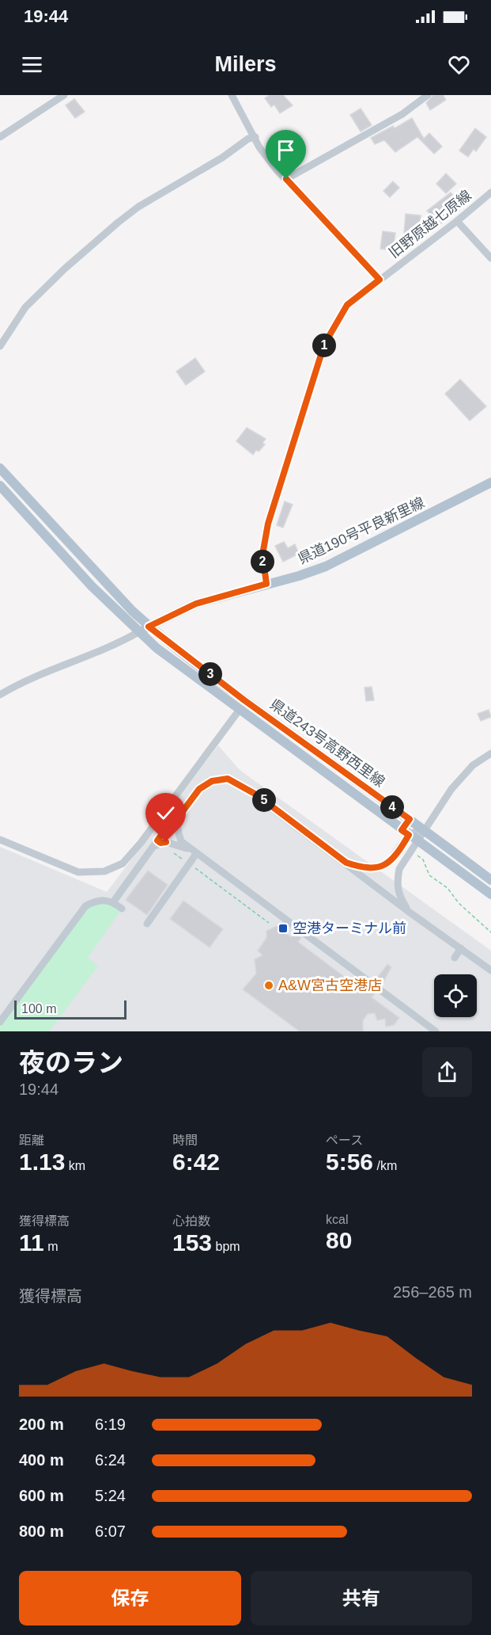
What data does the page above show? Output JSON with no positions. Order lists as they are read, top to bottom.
{
  "streets": {
    "main road": ["県道190号平良新里線", "県道243号高野西里線"],
    "street": ["旧野原越七原線"]
  },
  "crossings": [
    ["旧野原越七原線", "県道190号平良新里線"],
    ["県道190号平良新里線", "県道243号高野西里線"]
  ],
  "places": {
    "transit": ["空港ターミナル前"],
    "other": ["A&W宮古空港店"]
  },
  "scale_bar": "100 m",
  "page": {
    "status": "19:44",
    "header": "Milers",
    "pins": [
      "1",
      "2",
      "3",
      "5",
      "4"
    ],
    "scale": "100 m",
    "heading": ["夜のラン", "19:44"],
    "stats": [
      ["距離", "1.13 km"],
      ["時間", "6:42"],
      ["ペース", "5:56 /km"],
      ["獲得標高", "11 m"],
      ["心拍数", "153 bpm"],
      ["kcal", "80"]
    ],
    "chart": ["獲得標高", "256–265 m"],
    "list": [
      {
        "name": "200 m",
        "note": "6:19"
      },
      {
        "name": "400 m",
        "note": "6:24"
      },
      {
        "name": "600 m",
        "note": "5:24"
      },
      {
        "name": "800 m",
        "note": "6:07"
      }
    ],
    "buttons": ["保存", "共有"]
  }
}
